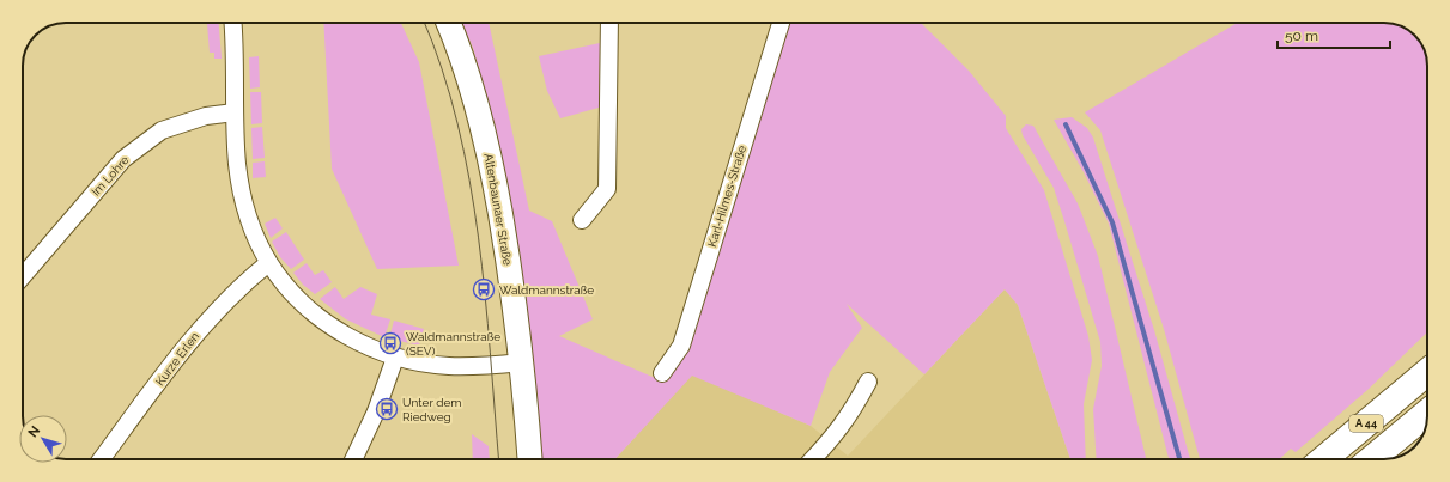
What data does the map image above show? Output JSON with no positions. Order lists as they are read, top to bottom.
{
  "streets": {
    "highway": ["A 44"],
    "main road": ["Altenbaunaer Straße"],
    "street": ["Im Lohre", "Karl-Hilmes-Straße", "Kurze Erlen"]
  },
  "places": {
    "bus stop": ["Waldmannstraße", "Waldmannstraße (SEV)", "Unter dem Riedweg"]
  },
  "scale_bar": "50 m",
  "north": "top left"
}
